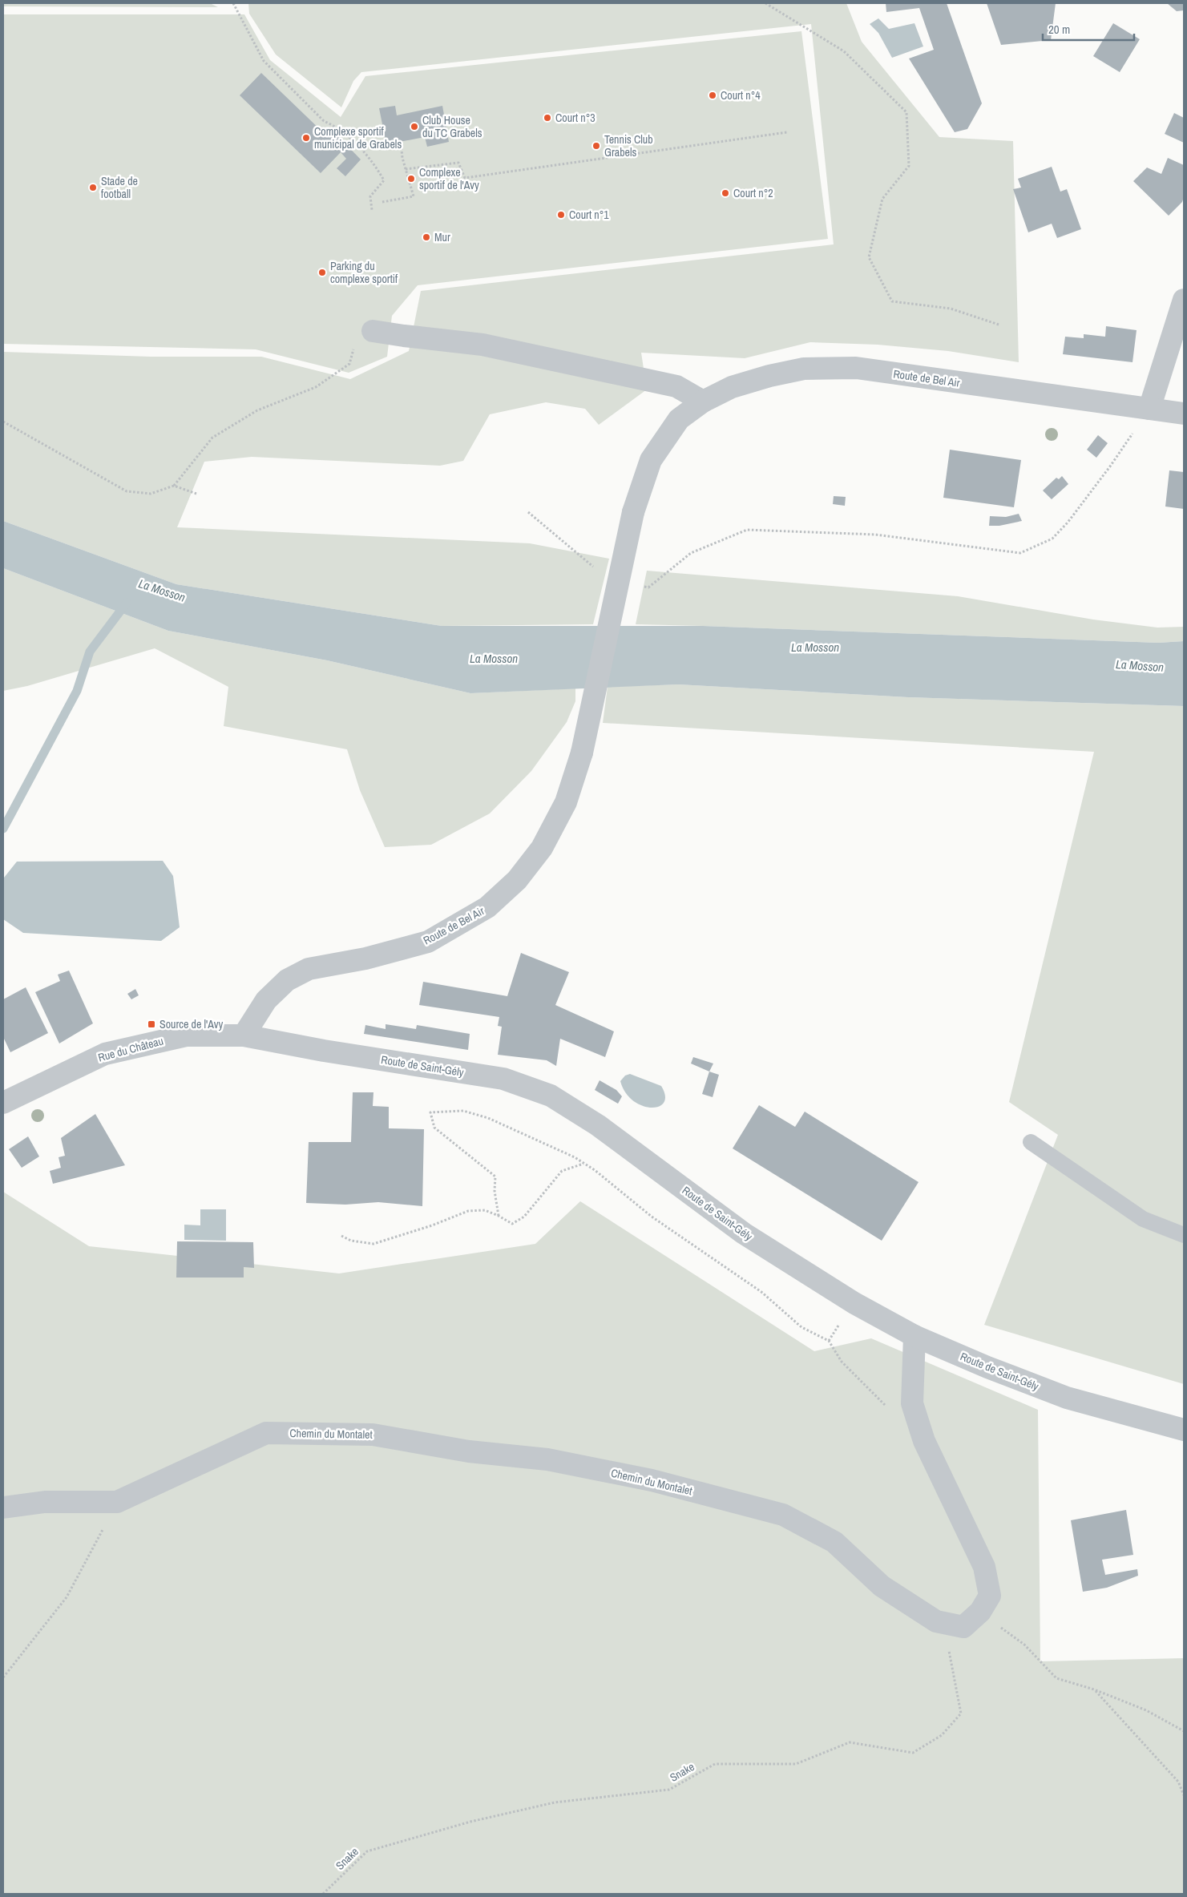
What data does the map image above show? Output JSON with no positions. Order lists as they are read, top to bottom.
{
  "streets": {
    "street": [
      "Route de Bel Air",
      "Rue du Château",
      "Route de Saint-Gély",
      "Chemin du Montalet"
    ],
    "path": ["Snake"]
  },
  "crossings": [
    ["Route de Bel Air", "Rue du Château"],
    ["Route de Bel Air", "Route de Saint-Gély"],
    ["Rue du Château", "Route de Saint-Gély"],
    ["Route de Saint-Gély", "Chemin du Montalet"],
    ["Chemin du Montalet", "Snake"]
  ],
  "water": ["La Mosson"],
  "places": {
    "other": [
      "Court n°4",
      "Court n°3",
      "Club House du TC Grabels",
      "Complexe sportif municipal de Grabels",
      "Tennis Club Grabels",
      "Complexe sportif de l'Avy",
      "Stade de football",
      "Court n°2",
      "Court n°1",
      "Mur",
      "Parking du complexe sportif"
    ],
    "transit": ["Source de l'Avy"]
  },
  "scale_bar": "20 m"
}
